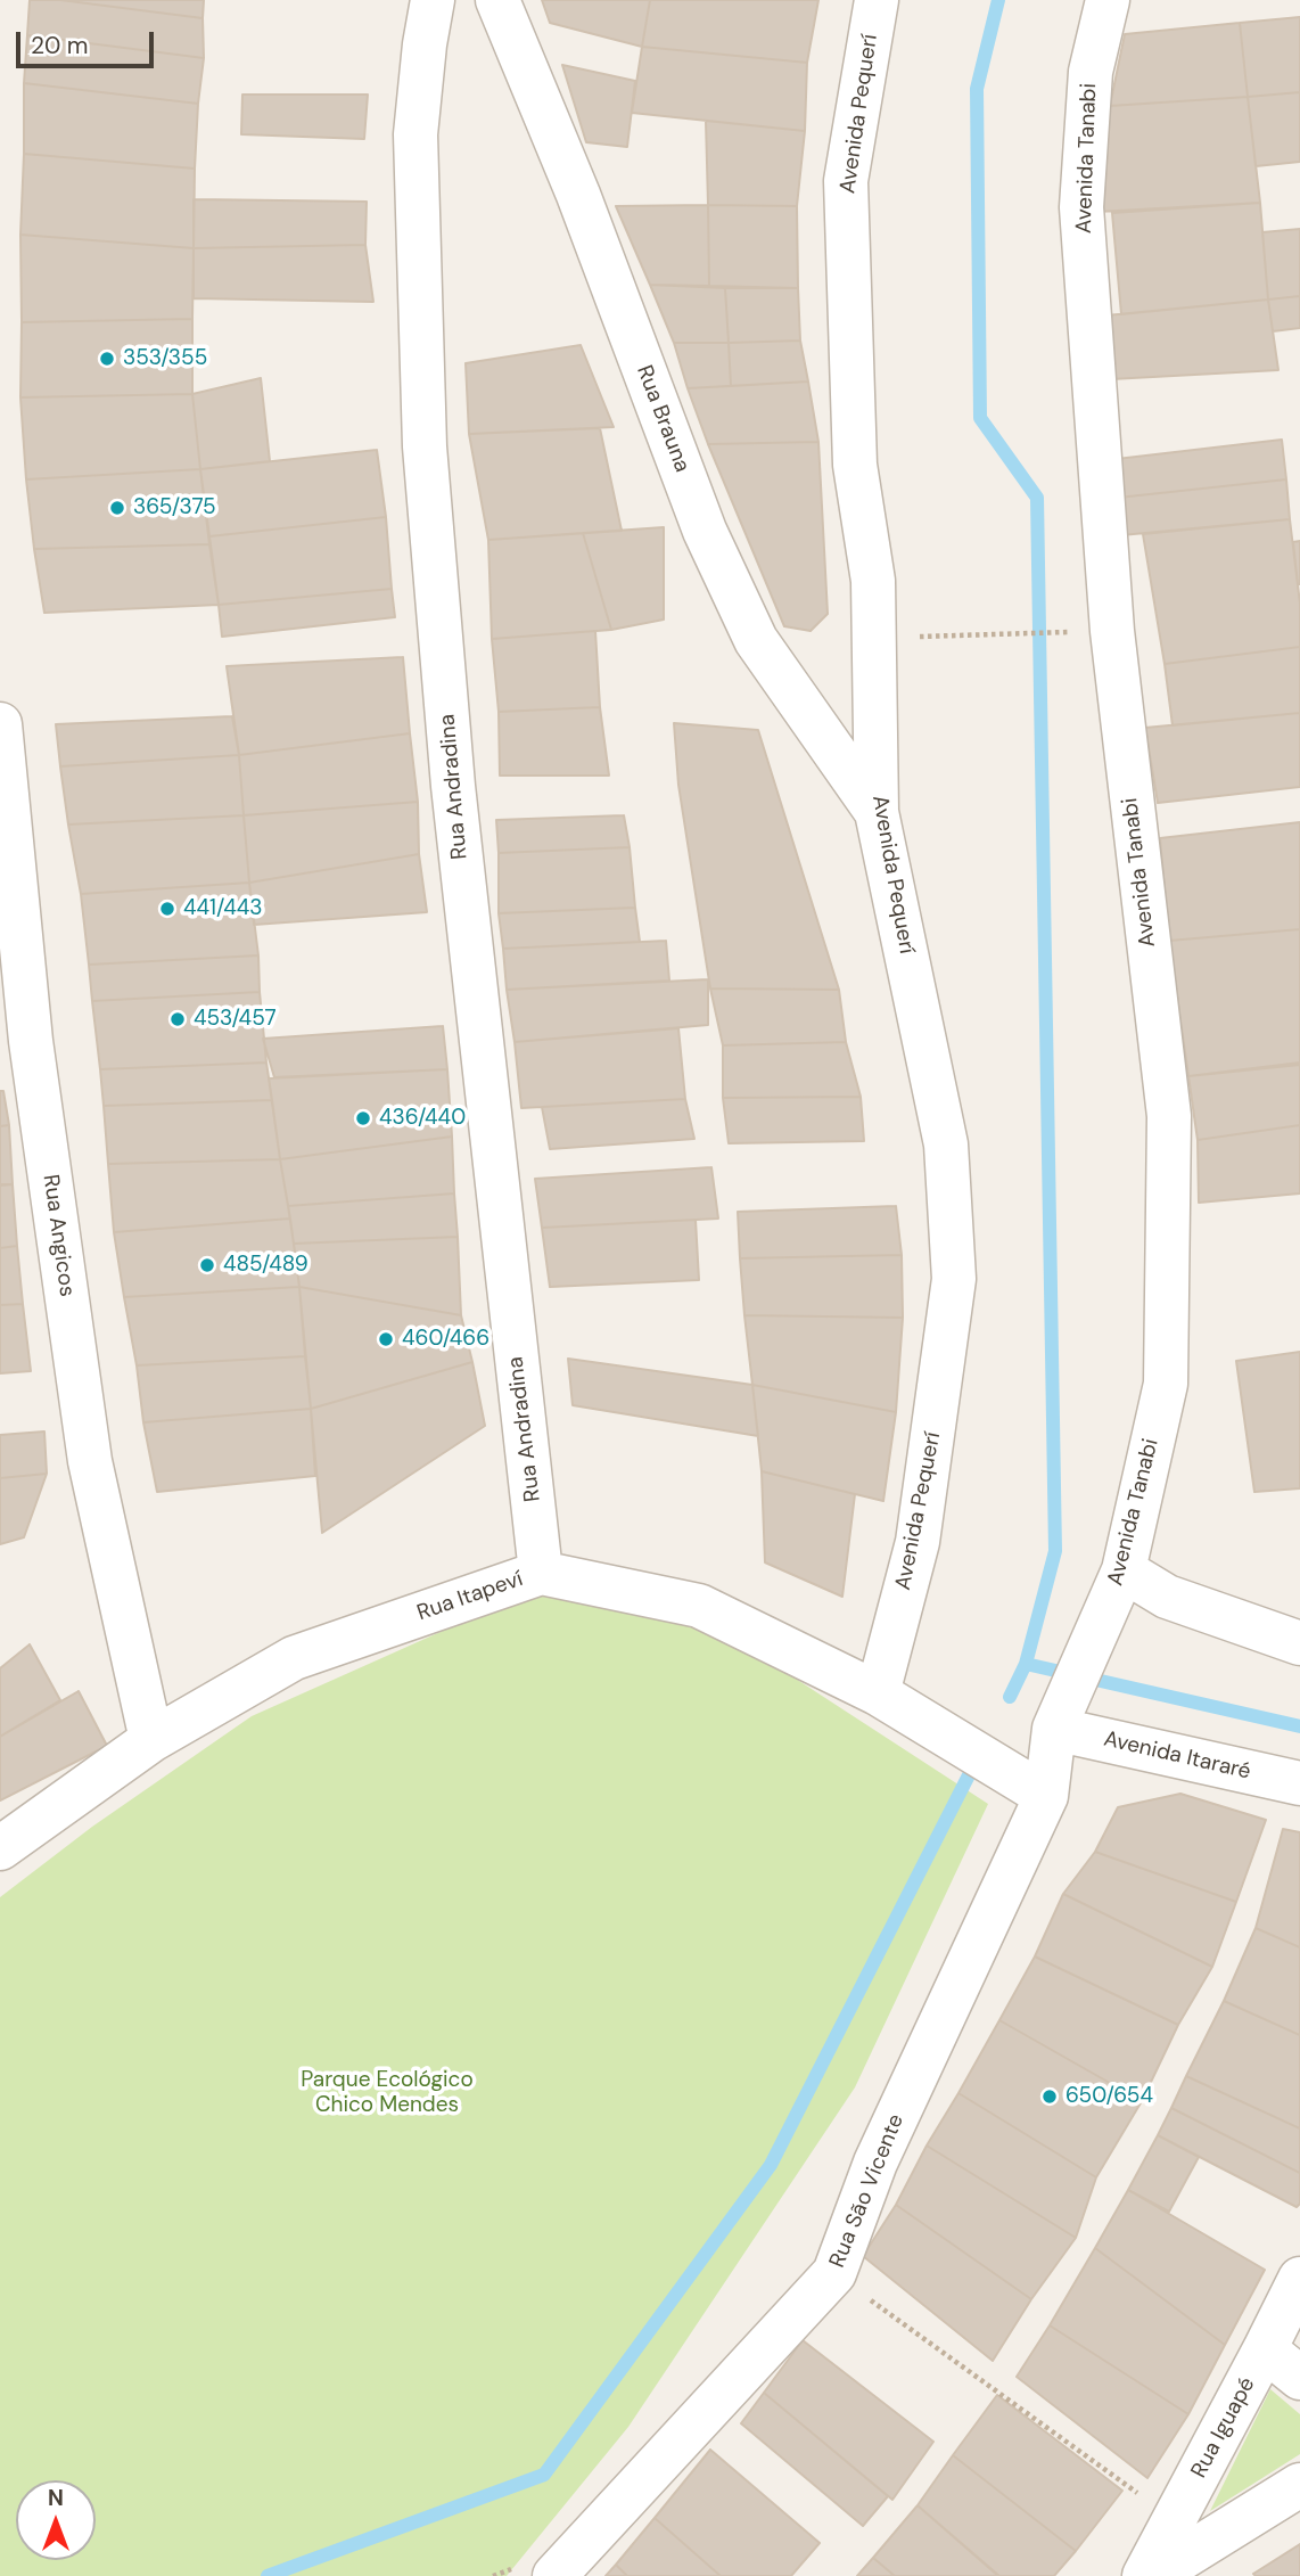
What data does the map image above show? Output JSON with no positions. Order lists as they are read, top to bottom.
{
  "streets": {
    "street": [
      "Avenida Pequerí",
      "Avenida Tanabi",
      "Rua Brauna",
      "Rua Andradina",
      "Rua Angicos",
      "Rua Itapeví",
      "Avenida Itararé",
      "Rua São Vicente",
      "Rua Iguapé"
    ]
  },
  "crossings": [
    ["Avenida Pequerí", "Rua Brauna"],
    ["Avenida Pequerí", "Rua Itapeví"],
    ["Avenida Tanabi", "Avenida Itararé"],
    ["Avenida Tanabi", "Rua São Vicente"],
    ["Rua Andradina", "Rua Itapeví"],
    ["Rua Angicos", "Rua Itapeví"],
    ["Rua Itapeví", "Rua São Vicente"],
    ["Avenida Itararé", "Rua São Vicente"]
  ],
  "parks": ["Parque Ecológico Chico Mendes"],
  "places": [
    "353/355",
    "365/375",
    "441/443",
    "453/457",
    "436/440",
    "485/489",
    "460/466",
    "650/654"
  ],
  "scale_bar": "20 m",
  "north": "top"
}
